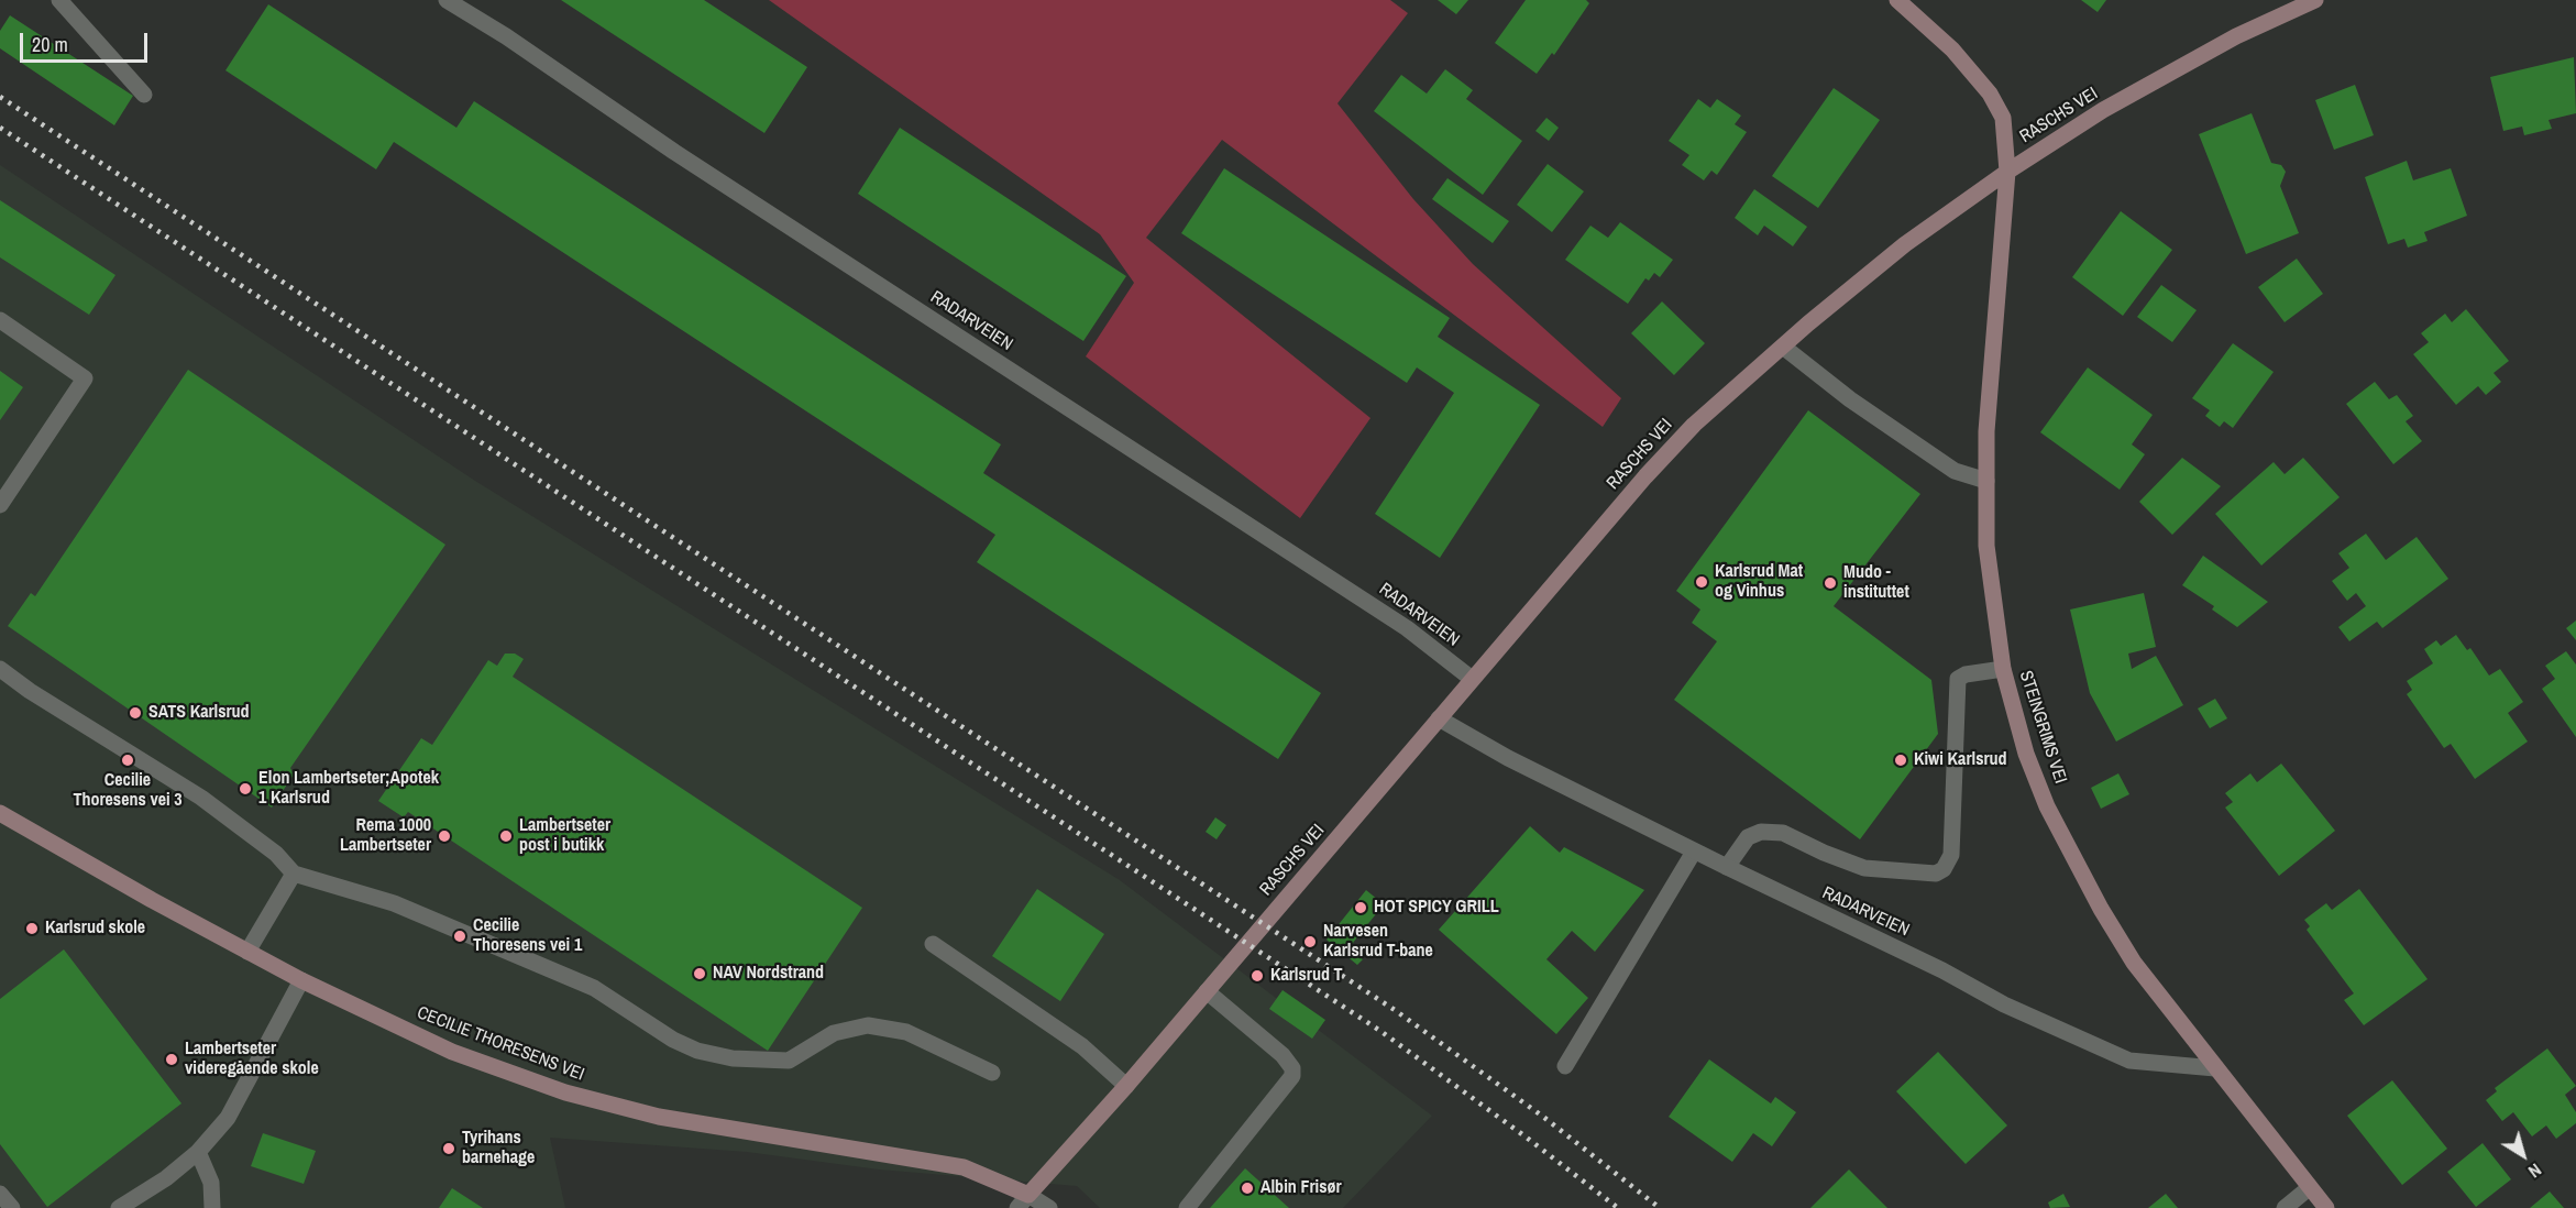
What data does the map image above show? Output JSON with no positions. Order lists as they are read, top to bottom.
{
  "streets": {
    "street": [
      "RASCHS VEI",
      "RADARVEIEN",
      "STEINGRIMS VEI",
      "CECILIE THORESENS VEI"
    ]
  },
  "crossings": [
    ["RASCHS VEI", "RADARVEIEN"],
    ["RASCHS VEI", "STEINGRIMS VEI"],
    ["RASCHS VEI", "CECILIE THORESENS VEI"],
    ["RADARVEIEN", "STEINGRIMS VEI"]
  ],
  "places": [
    "Karlsrud Mat og Vinhus",
    "Mudo - instituttet",
    "SATS Karlsrud",
    "Cecilie Thoresens vei 3",
    "Kiwi Karlsrud",
    "Elon Lambertseter;Apotek 1 Karlsrud",
    "Rema 1000 Lambertseter",
    "Lambertseter post i butikk",
    "HOT SPICY GRILL",
    "Karlsrud skole",
    "Cecilie Thoresens vei 1",
    "Narvesen Karlsrud T-bane",
    "NAV Nordstrand",
    "Karlsrud T",
    "Lambertseter videregående skole",
    "Tyrihans barnehage",
    "Albin Frisør"
  ],
  "scale_bar": "20 m",
  "north": "bottom right"
}
